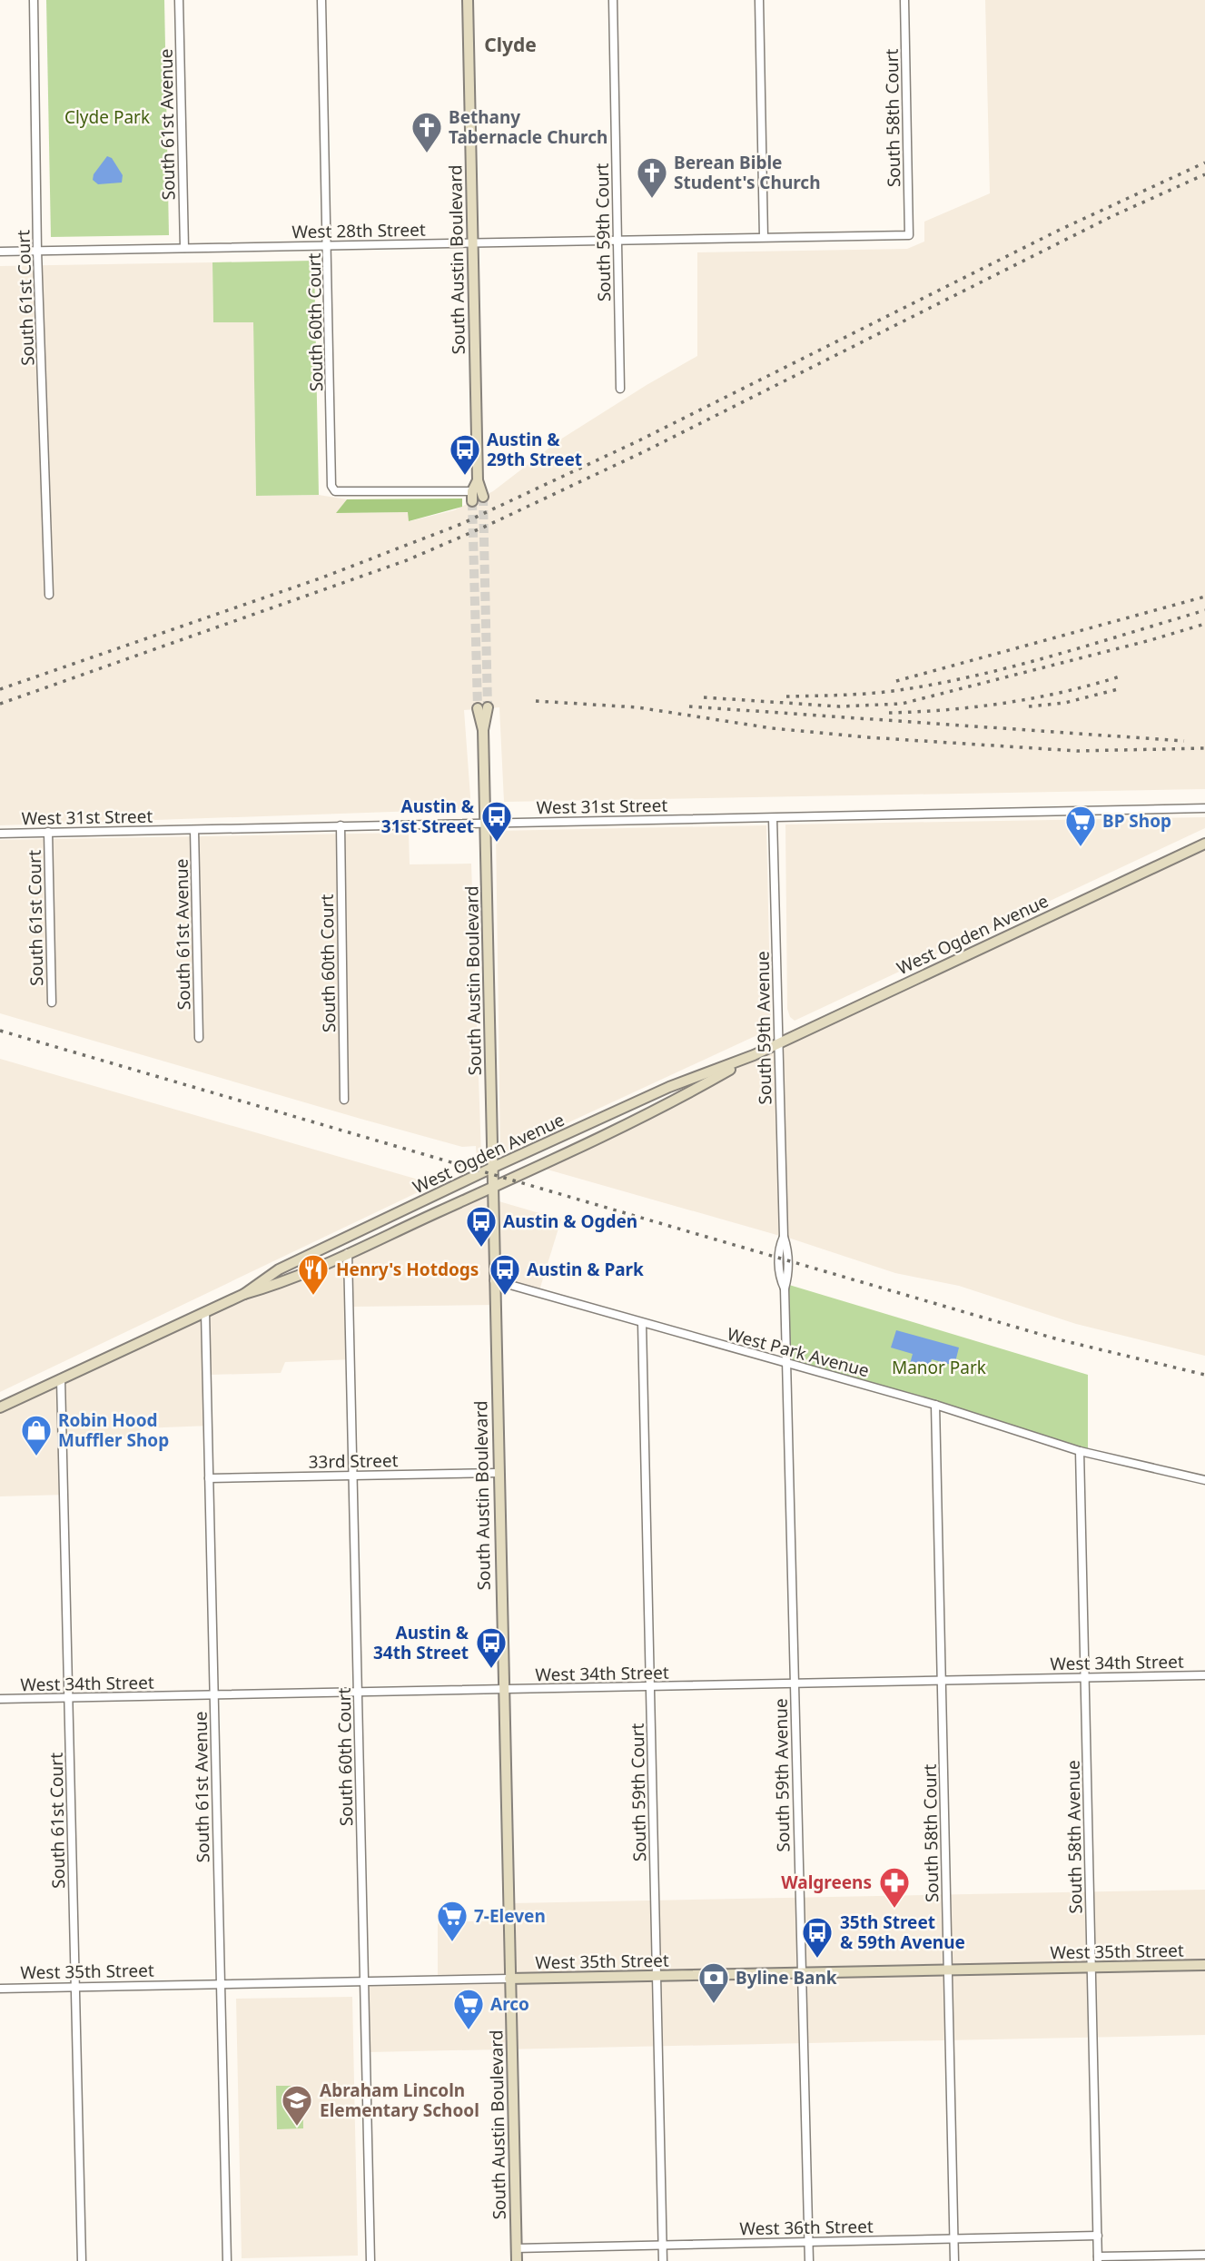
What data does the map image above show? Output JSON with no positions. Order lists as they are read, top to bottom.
{
  "streets": {
    "street": [
      "South 58th Court",
      "South 61st Avenue",
      "West 28th Street",
      "South 59th Court",
      "South Austin Boulevard",
      "South 61st Court",
      "South 60th Court",
      "West 31st Street",
      "West Ogden Avenue",
      "South 59th Avenue",
      "West Park Avenue",
      "33rd Street",
      "West 34th Street",
      "South 58th Avenue",
      "West 35th Street",
      "West 36th Street"
    ]
  },
  "crossings": [
    ["South 58th Court", "West 28th Street"],
    ["South 58th Court", "West Park Avenue"],
    ["South 58th Court", "West 34th Street"],
    ["South 58th Court", "West 35th Street"],
    ["South 58th Court", "West 36th Street"],
    ["South 61st Avenue", "West 28th Street"],
    ["South 61st Avenue", "West 31st Street"],
    ["South 61st Avenue", "West Ogden Avenue"],
    ["South 61st Avenue", "33rd Street"],
    ["South 61st Avenue", "West 34th Street"],
    ["South 61st Avenue", "West 35th Street"],
    ["West 28th Street", "South 59th Court"],
    ["West 28th Street", "South Austin Boulevard"],
    ["West 28th Street", "South 61st Court"],
    ["West 28th Street", "South 60th Court"],
    ["South 59th Court", "West Park Avenue"],
    ["South 59th Court", "West 34th Street"],
    ["South 59th Court", "West 35th Street"],
    ["South 59th Court", "West 36th Street"],
    ["South Austin Boulevard", "South 60th Court"],
    ["South Austin Boulevard", "West 31st Street"],
    ["South Austin Boulevard", "West Ogden Avenue"],
    ["South Austin Boulevard", "West Park Avenue"],
    ["South Austin Boulevard", "33rd Street"],
    ["South Austin Boulevard", "West 34th Street"],
    ["South Austin Boulevard", "West 35th Street"],
    ["South Austin Boulevard", "West 36th Street"],
    ["South 61st Court", "West 31st Street"],
    ["South 61st Court", "West Ogden Avenue"],
    ["South 61st Court", "West 34th Street"],
    ["South 61st Court", "West 35th Street"],
    ["South 60th Court", "West 31st Street"],
    ["South 60th Court", "West Ogden Avenue"],
    ["South 60th Court", "33rd Street"],
    ["South 60th Court", "West 34th Street"],
    ["South 60th Court", "West 35th Street"],
    ["West 31st Street", "South 59th Avenue"],
    ["West Ogden Avenue", "South 59th Avenue"],
    ["South 59th Avenue", "West Park Avenue"],
    ["South 59th Avenue", "West 34th Street"],
    ["South 59th Avenue", "West 35th Street"],
    ["South 59th Avenue", "West 36th Street"],
    ["West Park Avenue", "South 58th Avenue"],
    ["West 34th Street", "South 58th Avenue"],
    ["South 58th Avenue", "West 35th Street"],
    ["South 58th Avenue", "West 36th Street"]
  ],
  "districts": ["Clyde"],
  "parks": ["Clyde Park", "Manor Park"],
  "places": {
    "church": ["Bethany Tabernacle Church", "Berean Bible Student's Church"],
    "bus stop": [
      "Austin & 29th Street",
      "Austin & 31st Street",
      "Austin & Ogden",
      "Austin & Park",
      "Austin & 34th Street",
      "35th Street & 59th Avenue"
    ],
    "supermarket": ["BP Shop", "7-Eleven", "Arco"],
    "restaurant": ["Henry's Hotdogs"],
    "shop": ["Robin Hood Muffler Shop"],
    "pharmacy": ["Walgreens"],
    "bank": ["Byline Bank"],
    "school or university": ["Abraham Lincoln Elementary School"]
  }
}
